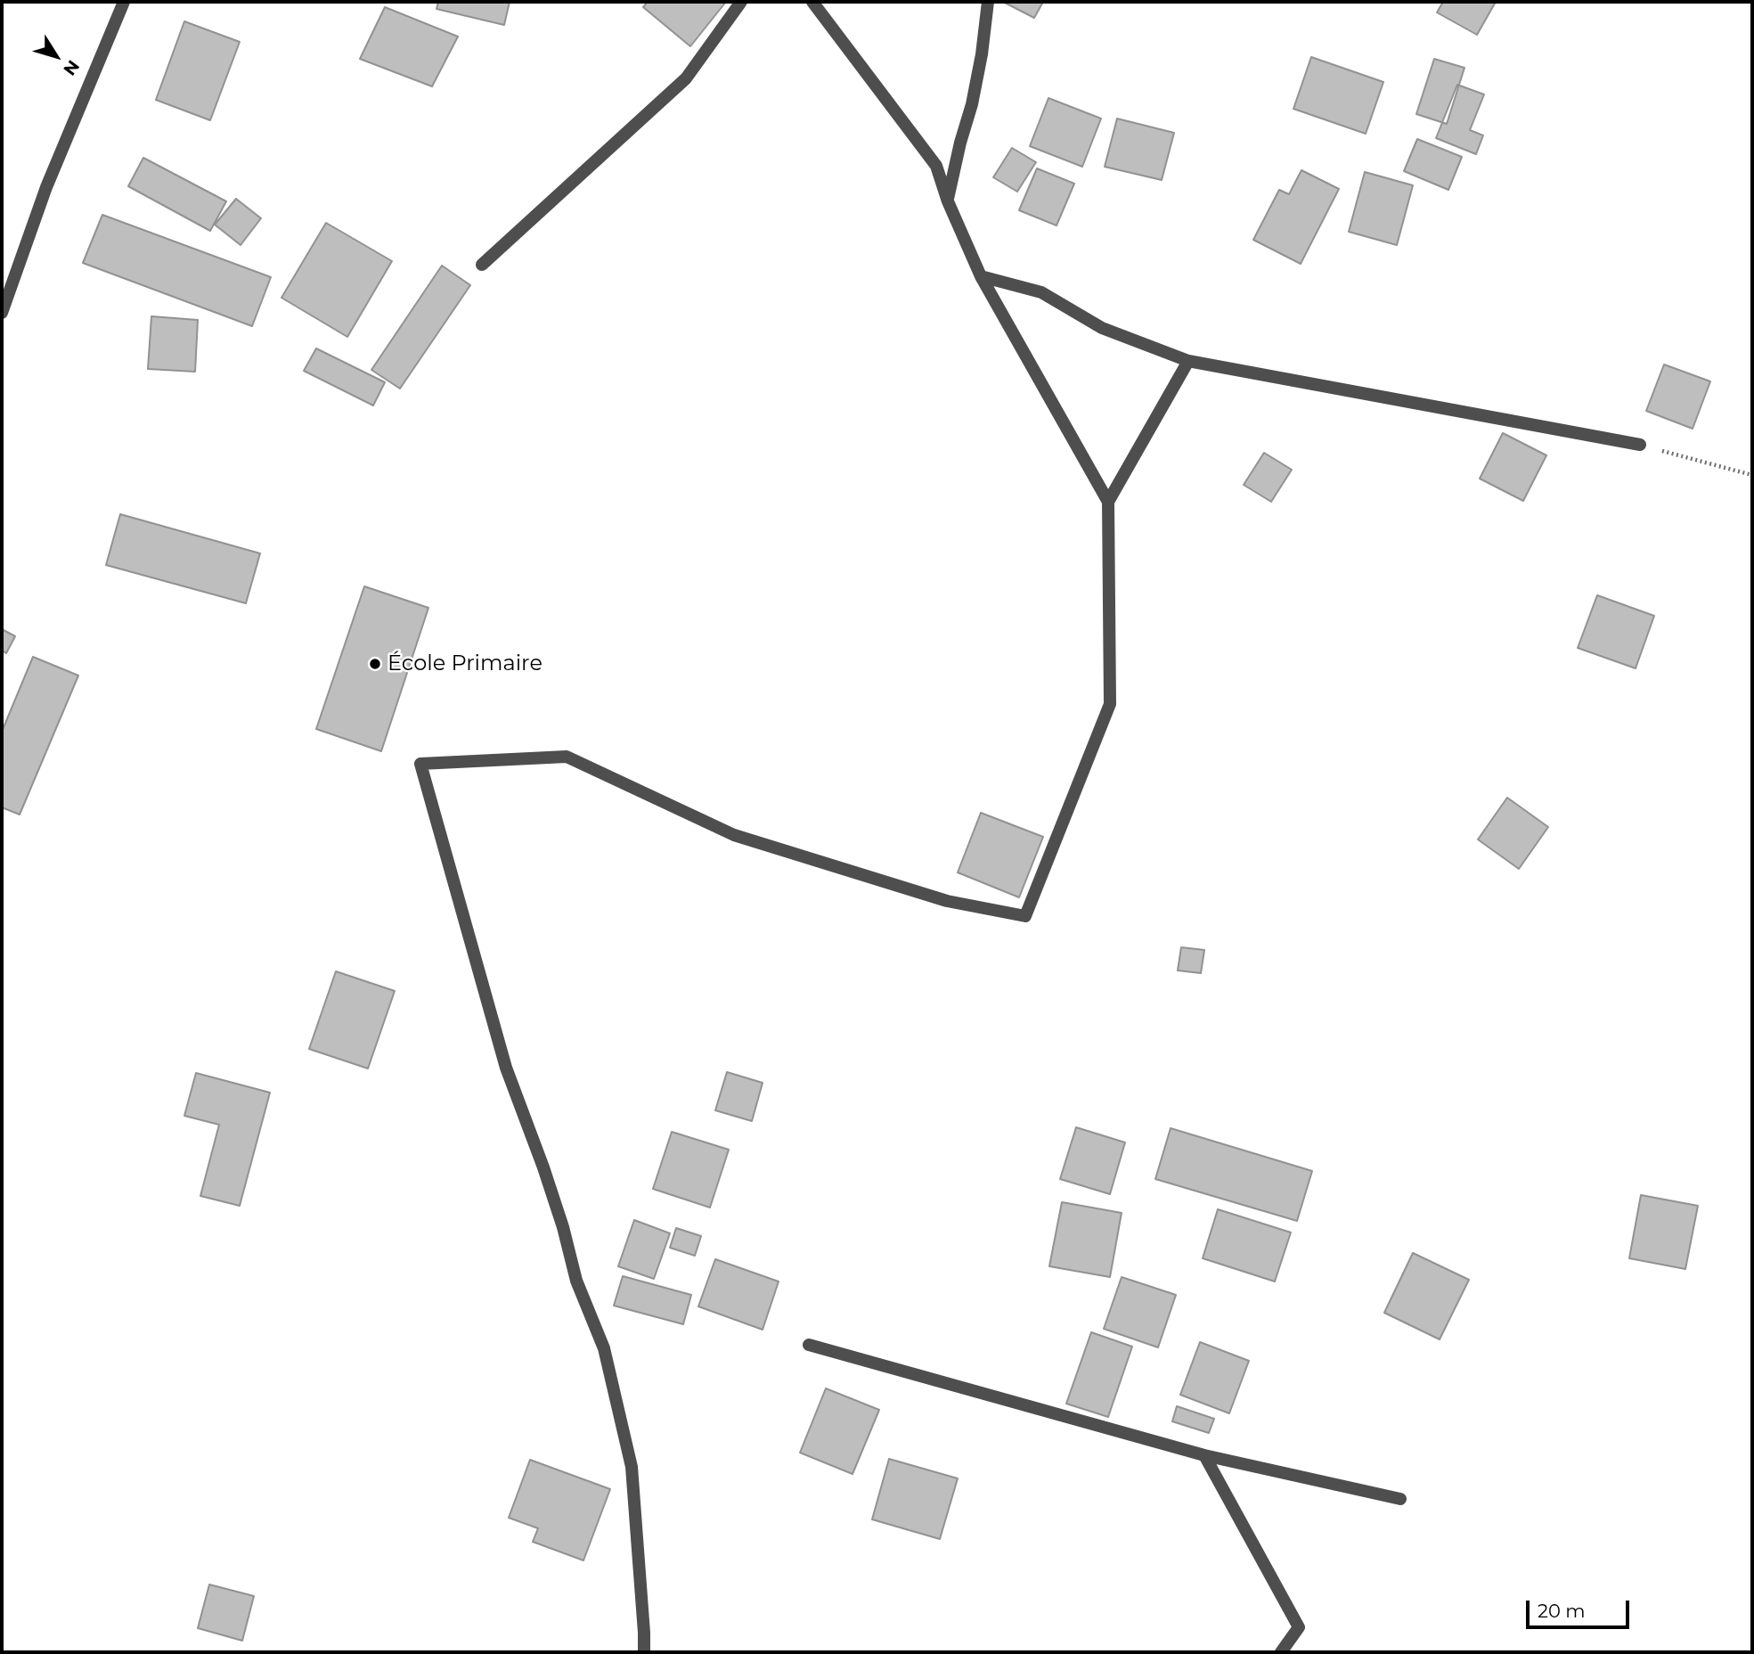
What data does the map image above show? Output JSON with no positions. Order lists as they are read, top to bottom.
{
  "places": ["École Primaire"],
  "scale_bar": "20 m",
  "north": "bottom right"
}
